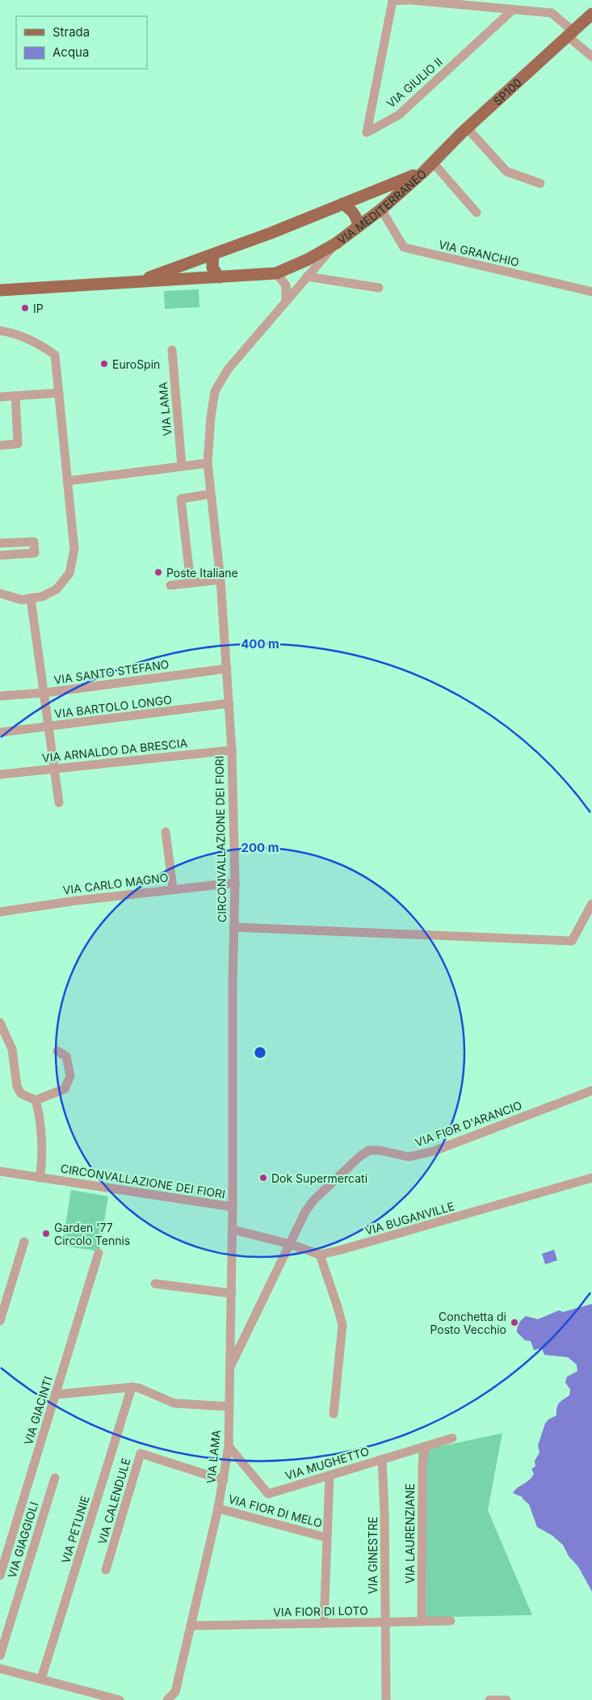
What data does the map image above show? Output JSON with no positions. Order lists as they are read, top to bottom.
{
  "streets": {
    "main road": ["SP100", "VIA MEDITERRANEO"],
    "street": [
      "VIA GIULIO II",
      "VIA GRANCHIO",
      "VIA LAMA",
      "VIA SANTO STEFANO",
      "VIA BARTOLO LONGO",
      "VIA ARNALDO DA BRESCIA",
      "CIRCONVALLAZIONE DEI FIORI",
      "VIA CARLO MAGNO",
      "VIA FIOR D'ARANCIO",
      "VIA BUGANVILLE",
      "VIA GIACINTI",
      "VIA MUGHETTO",
      "VIA CALENDULE",
      "VIA FIOR DI MELO",
      "VIA PETUNIE",
      "VIA LAURENZIANE",
      "VIA GIAGGIOLI",
      "VIA GINESTRE",
      "VIA FIOR DI LOTO"
    ]
  },
  "crossings": [
    ["VIA GIULIO II", "SP100"],
    ["SP100", "VIA MEDITERRANEO"],
    ["VIA MEDITERRANEO", "VIA GRANCHIO"],
    ["VIA MEDITERRANEO", "CIRCONVALLAZIONE DEI FIORI"],
    ["VIA LAMA", "CIRCONVALLAZIONE DEI FIORI"],
    ["VIA LAMA", "VIA FIOR D'ARANCIO"],
    ["VIA LAMA", "VIA MUGHETTO"],
    ["VIA LAMA", "VIA CALENDULE"],
    ["VIA LAMA", "VIA FIOR DI MELO"],
    ["VIA LAMA", "VIA FIOR DI LOTO"],
    ["VIA SANTO STEFANO", "CIRCONVALLAZIONE DEI FIORI"],
    ["VIA BARTOLO LONGO", "CIRCONVALLAZIONE DEI FIORI"],
    ["VIA ARNALDO DA BRESCIA", "CIRCONVALLAZIONE DEI FIORI"],
    ["CIRCONVALLAZIONE DEI FIORI", "VIA CARLO MAGNO"],
    ["VIA MUGHETTO", "VIA LAURENZIANE"],
    ["VIA MUGHETTO", "VIA GINESTRE"],
    ["VIA LAURENZIANE", "VIA FIOR DI LOTO"],
    ["VIA GINESTRE", "VIA FIOR DI LOTO"]
  ],
  "places": [
    "IP",
    "EuroSpin",
    "Poste Italiane",
    "Dok Supermercati",
    "Garden '77 Circolo Tennis",
    "Conchetta di Posto Vecchio"
  ],
  "legend": ["Strada", "Acqua"],
  "rings": ["400 m", "200 m"]
}
